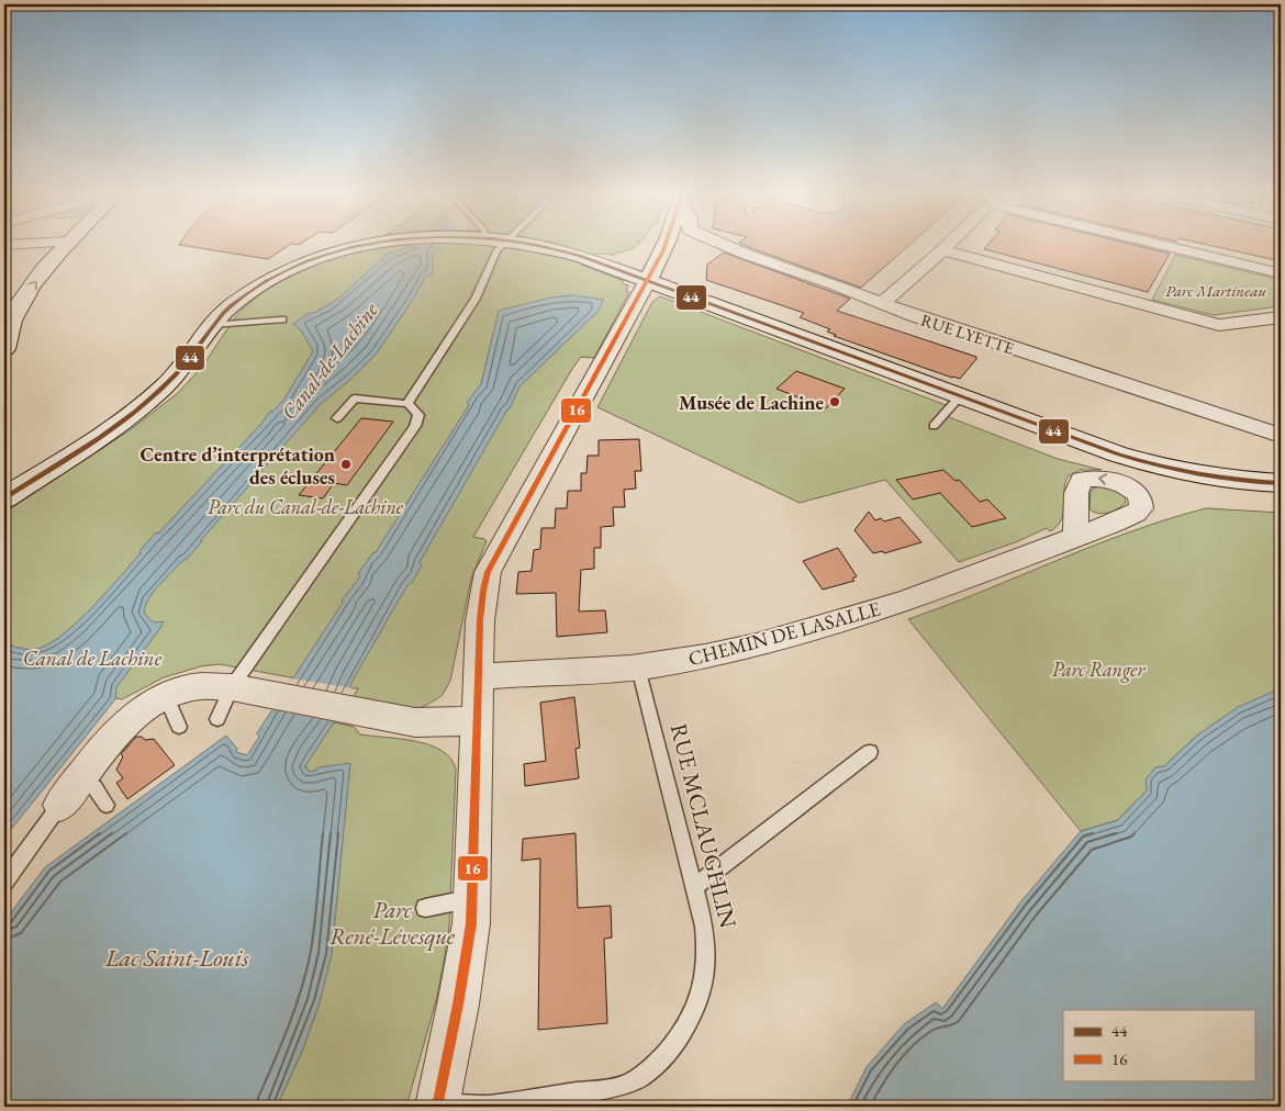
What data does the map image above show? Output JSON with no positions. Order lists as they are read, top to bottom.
{
  "streets": {
    "street": ["RUE LYETTE", "CHEMIN DE LASALLE"],
    "lane": ["RUE MCLAUGHLIN"]
  },
  "crossings": [
    ["CHEMIN DE LASALLE", "RUE MCLAUGHLIN"]
  ],
  "water": ["Canal-de-Lachine", "Canal de Lachine", "Lac Saint-Louis"],
  "parks": [
    "Parc Martineau",
    "Parc du Canal-de-Lachine",
    "Parc Ranger",
    "Parc René-Lévesque"
  ],
  "places": ["Musée de Lachine", "Centre d’interprétation des écluses"],
  "lines": ["transit line 44", "transit line 16"],
  "legend": ["44", "16"]
}
